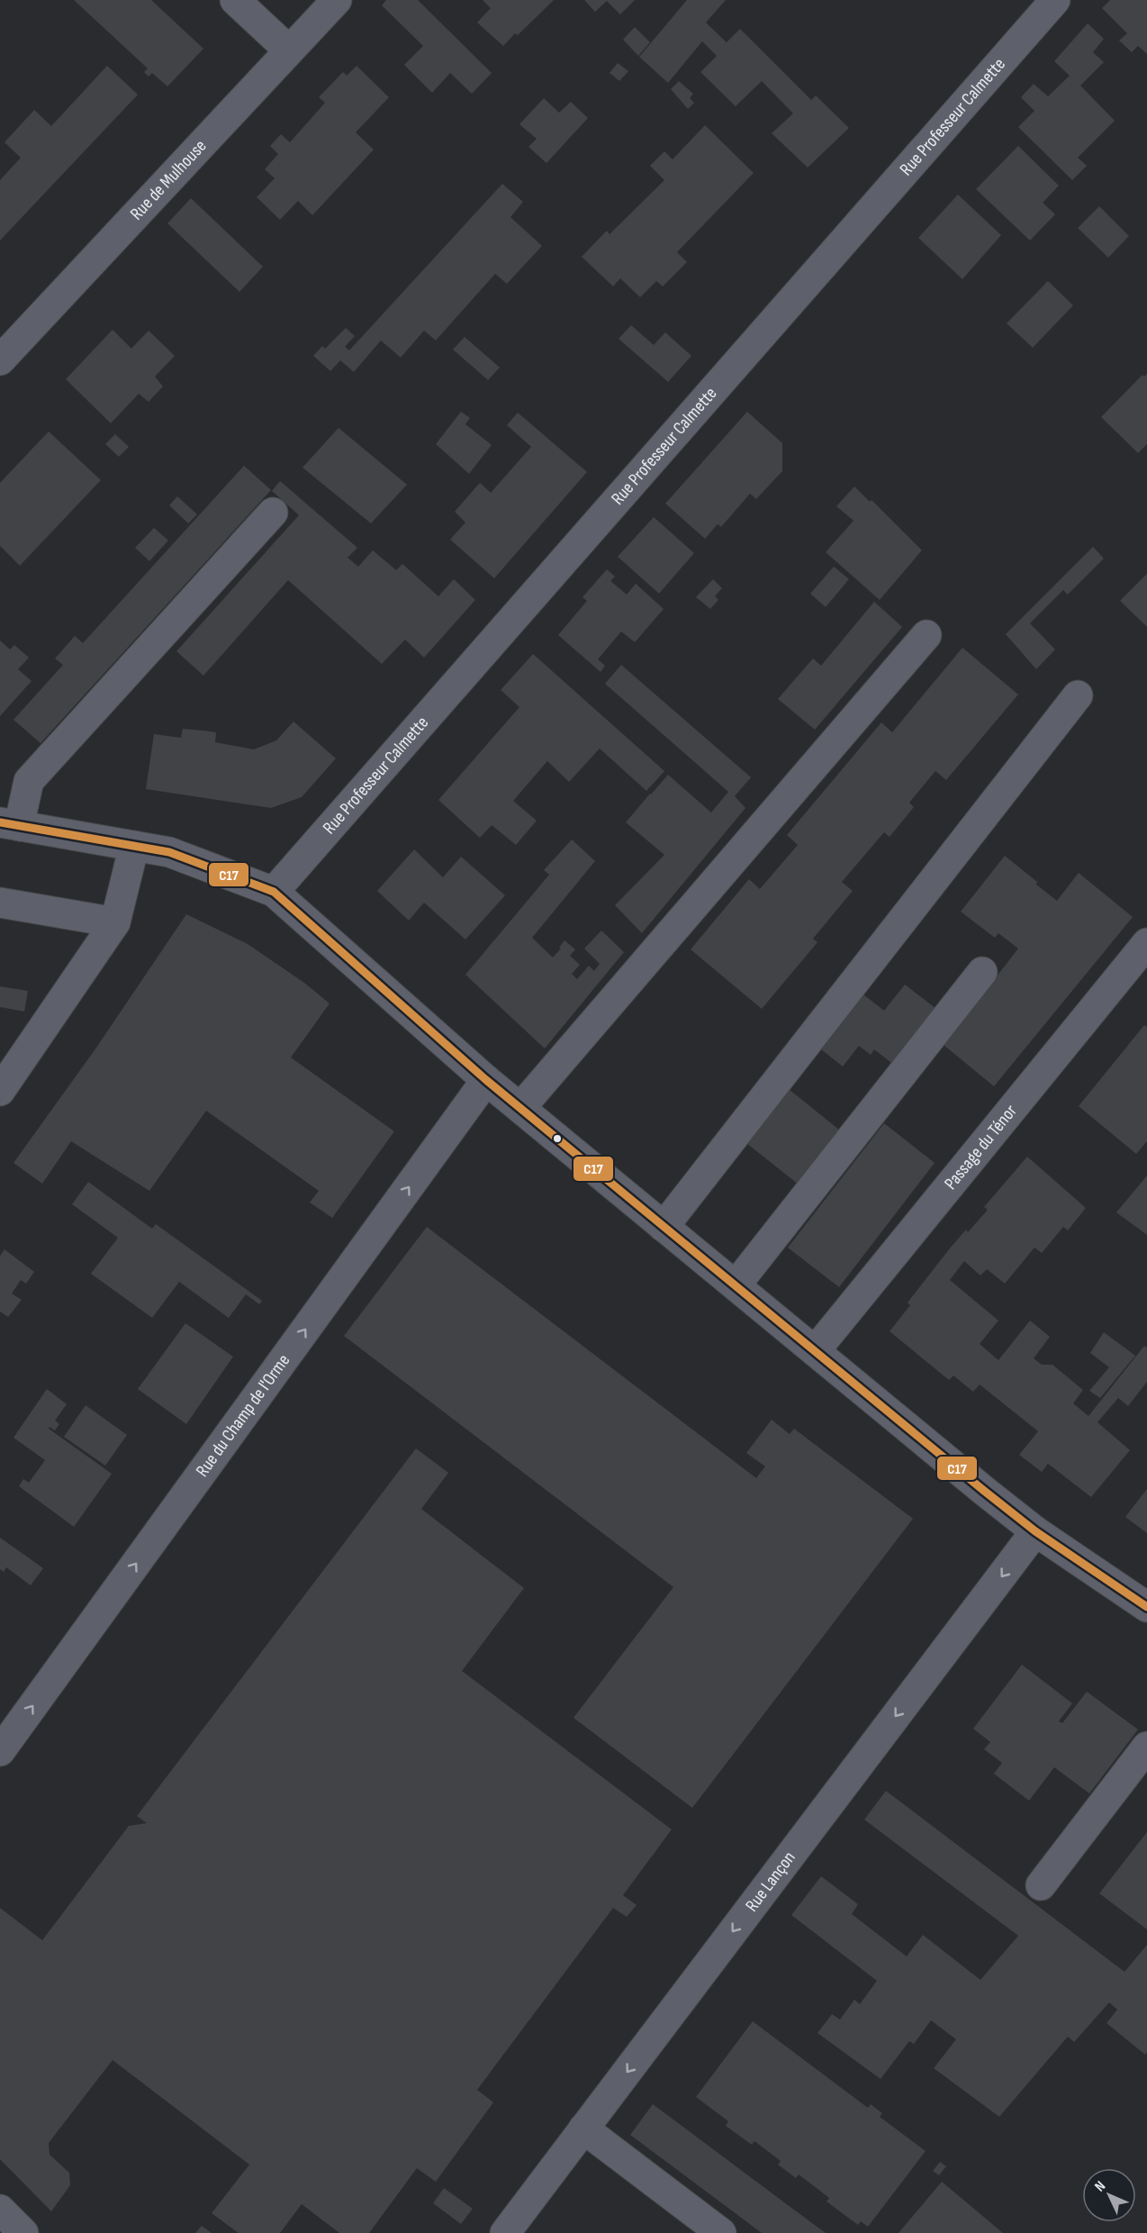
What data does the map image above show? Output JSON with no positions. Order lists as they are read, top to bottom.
{
  "streets": {
    "street": [
      "Rue Professeur Calmette",
      "Rue de Mulhouse",
      "Passage du Ténor",
      "Rue du Champ de l'Orme",
      "Rue Lançon"
    ]
  },
  "one_way": ["Rue du Champ de l'Orme", "Rue Lançon"],
  "lines": ["transit line C17"],
  "north": "top left"
}
